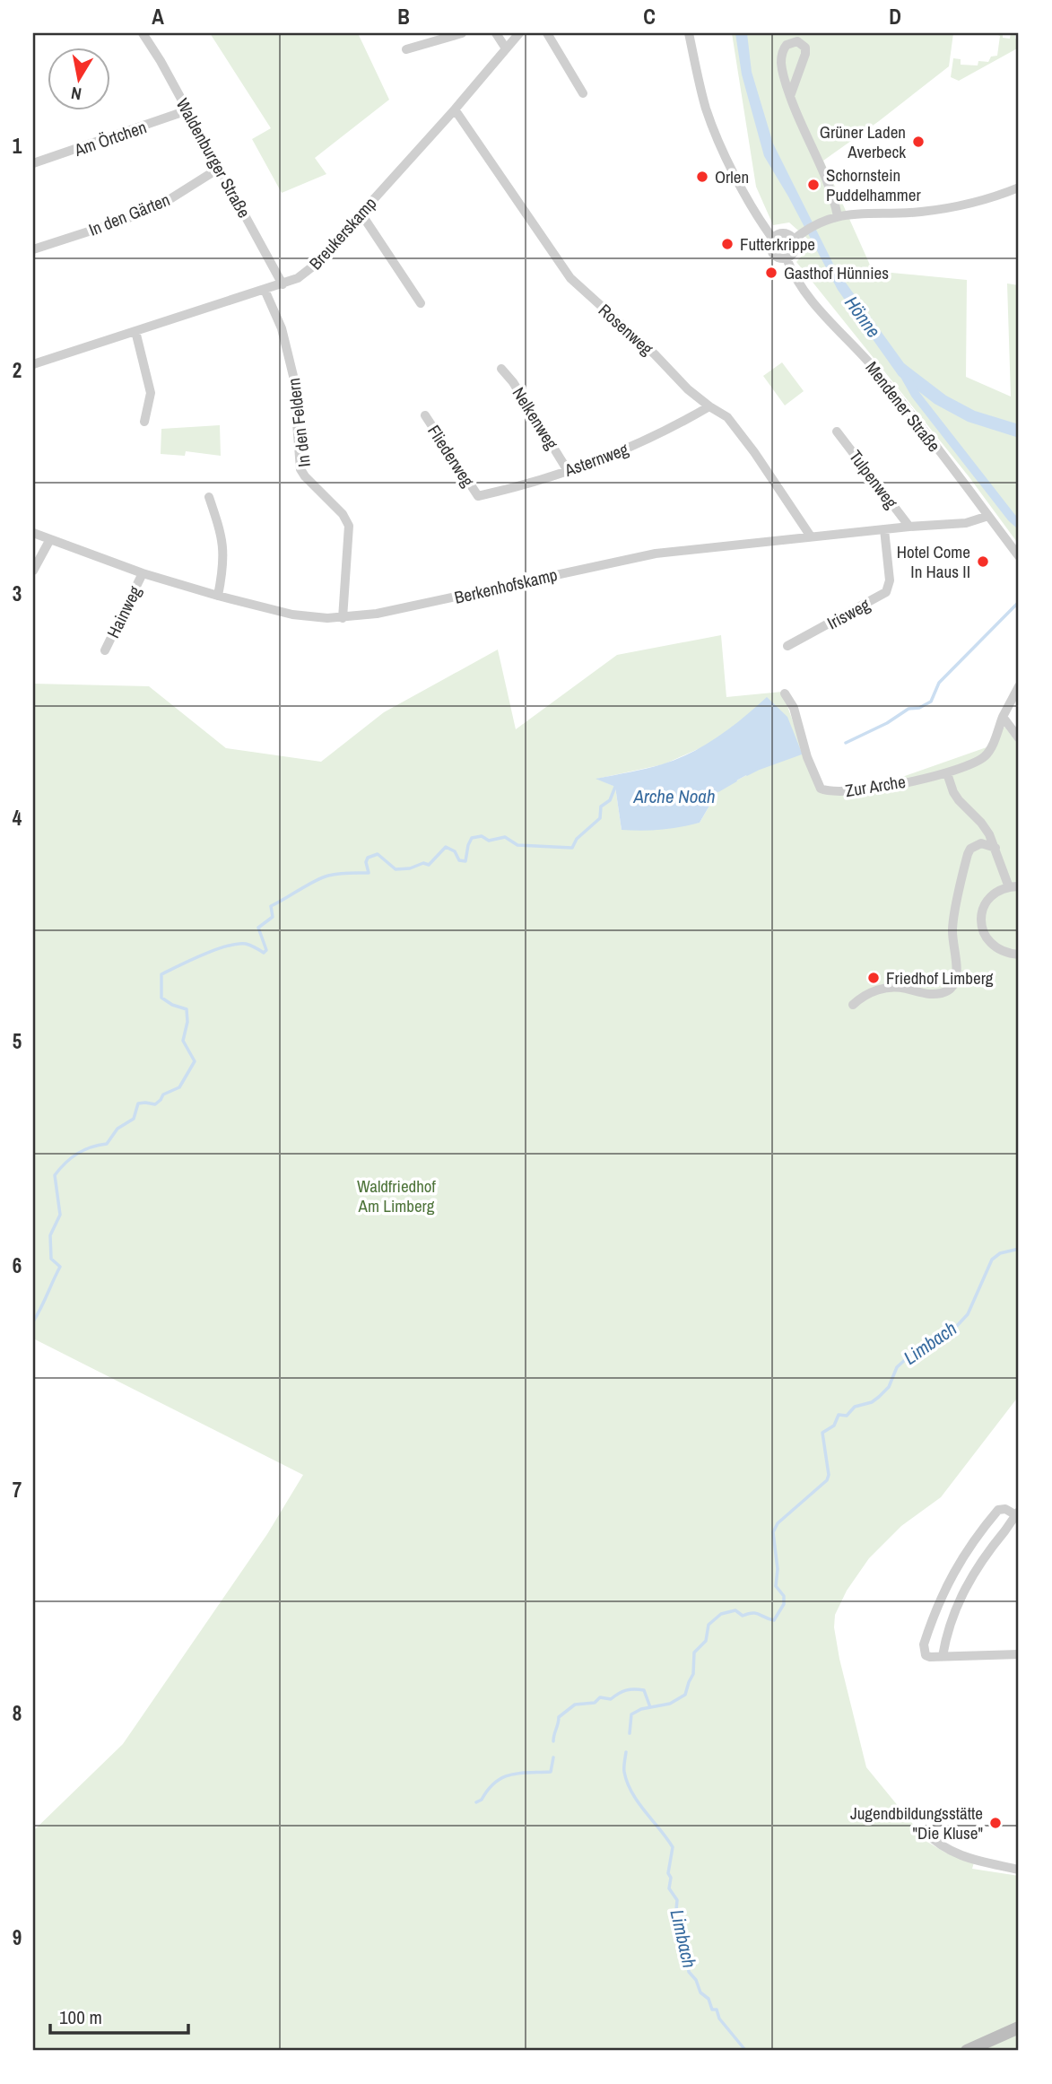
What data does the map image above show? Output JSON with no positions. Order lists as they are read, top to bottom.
{
  "streets": {
    "street": [
      "Am Örtchen",
      "Waldenburger Straße",
      "In den Gärten",
      "Breukerskamp",
      "Rosenweg",
      "Mendener Straße",
      "Nelkenweg",
      "In den Feldern",
      "Fliederweg",
      "Asternweg",
      "Tulpenweg",
      "Berkenhofskamp",
      "Hainweg",
      "Irisweg",
      "Zur Arche"
    ]
  },
  "crossings": [
    ["Am Örtchen", "Waldenburger Straße"],
    ["Waldenburger Straße", "In den Gärten"],
    ["Waldenburger Straße", "Breukerskamp"],
    ["Breukerskamp", "Rosenweg"],
    ["Breukerskamp", "In den Feldern"],
    ["Rosenweg", "Asternweg"],
    ["Rosenweg", "Berkenhofskamp"],
    ["Mendener Straße", "Berkenhofskamp"],
    ["Nelkenweg", "Asternweg"],
    ["In den Feldern", "Berkenhofskamp"],
    ["Fliederweg", "Asternweg"],
    ["Tulpenweg", "Berkenhofskamp"],
    ["Berkenhofskamp", "Hainweg"],
    ["Berkenhofskamp", "Irisweg"]
  ],
  "water": ["Hönne", "Arche Noah", "Limbach"],
  "parks": ["Waldfriedhof Am Limberg"],
  "places": [
    "Grüner Laden Averbeck",
    "Orlen",
    "Schornstein Puddelhammer",
    "Futterkrippe",
    "Gasthof Hünnies",
    "Hotel Come In Haus II",
    "Friedhof Limberg",
    "Jugendbildungsstätte \"Die Kluse\""
  ],
  "scale_bar": "100 m",
  "north": "bottom",
  "grid": {
    "columns": [
      "A",
      "B",
      "C",
      "D"
    ],
    "rows": [
      "1",
      "2",
      "3",
      "4",
      "5",
      "6",
      "7",
      "8",
      "9"
    ]
  }
}
